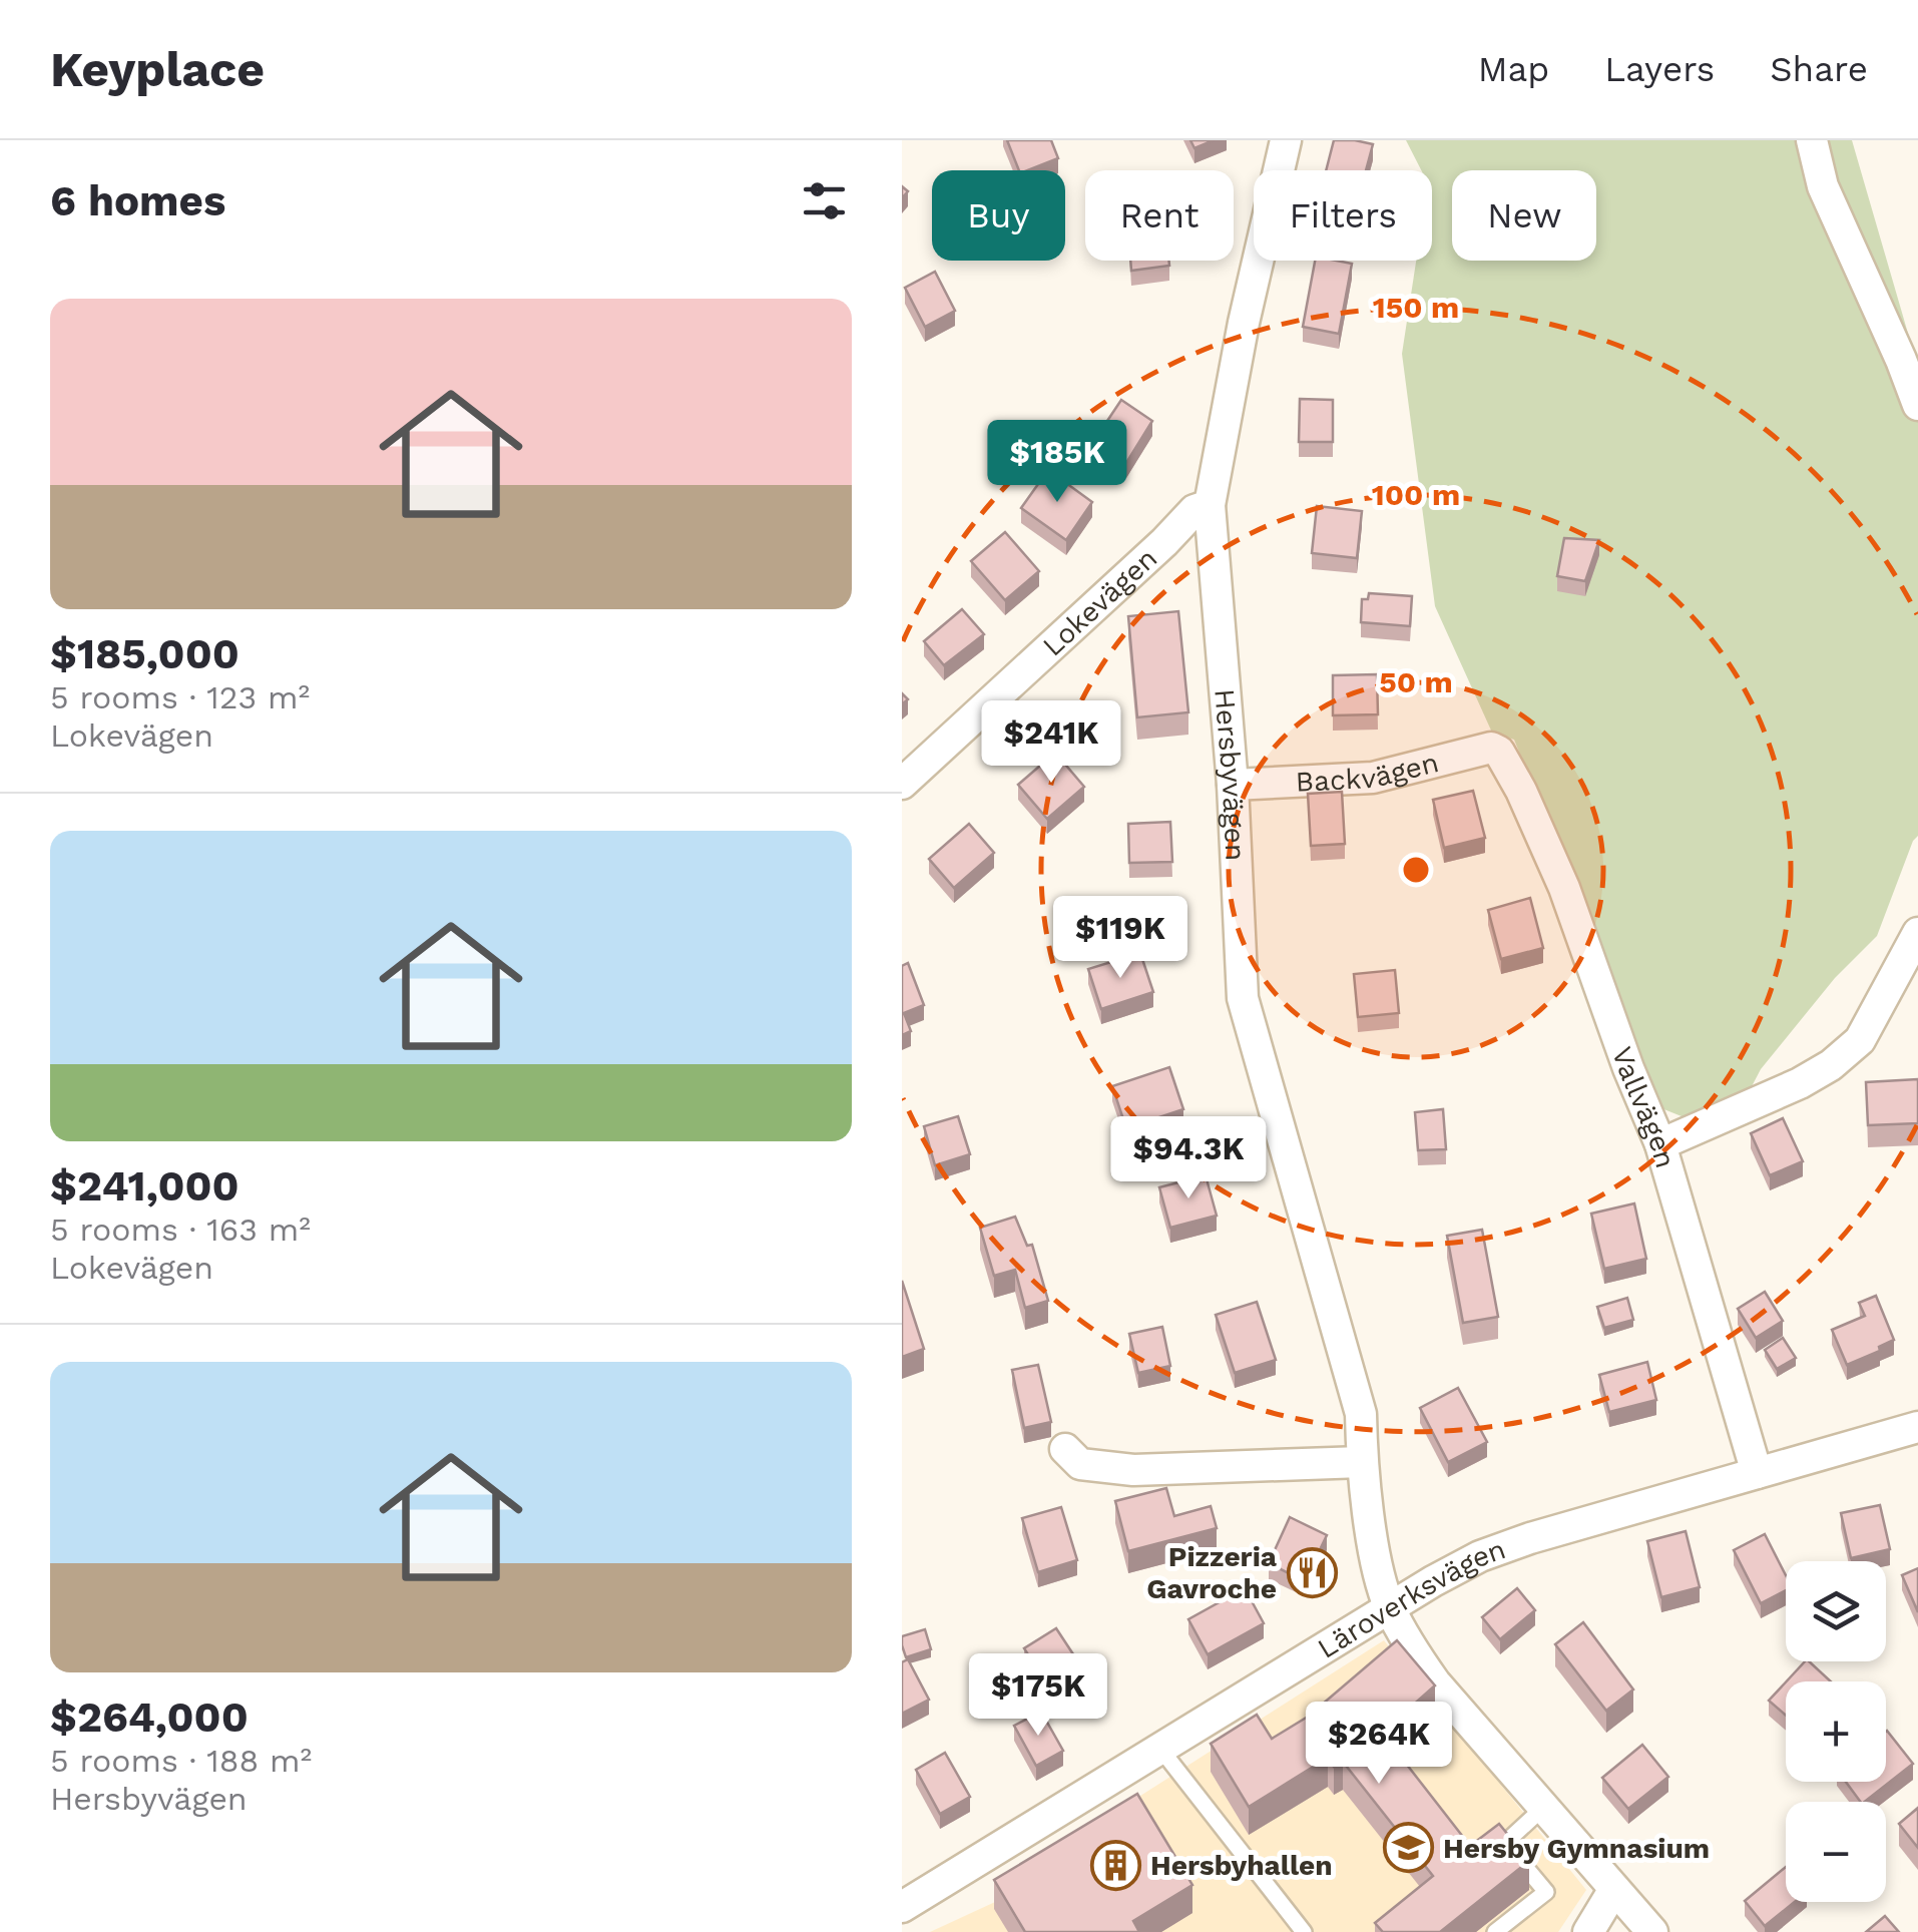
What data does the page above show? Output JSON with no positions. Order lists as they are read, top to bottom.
{
  "streets": {
    "street": [
      "Lokevägen",
      "Backvägen",
      "Hersbyvägen",
      "Vallvägen",
      "Läroverksvägen"
    ]
  },
  "crossings": [
    ["Lokevägen", "Hersbyvägen"],
    ["Backvägen", "Hersbyvägen"],
    ["Backvägen", "Vallvägen"],
    ["Hersbyvägen", "Läroverksvägen"],
    ["Vallvägen", "Läroverksvägen"]
  ],
  "places": {
    "restaurant": ["Pizzeria Gavroche"],
    "school or university": ["Hersby Gymnasium"],
    "building": ["Hersbyhallen"]
  },
  "page": {
    "header": "Keyplace",
    "nav": ["Map", "Layers", "Share"],
    "heading": "6 homes",
    "chip": [
      "Buy",
      "Rent",
      "Filters",
      "New"
    ],
    "list": [
      {
        "name": "$185,000",
        "note": "5 rooms · 123 m² · Lokevägen"
      },
      {
        "name": "$241,000",
        "note": "5 rooms · 163 m² · Lokevägen"
      },
      {
        "name": "$264,000",
        "note": "5 rooms · 188 m² · Hersbyvägen"
      }
    ],
    "price": [
      "$185K",
      "$241K",
      "$119K",
      "$94.3K",
      "$175K",
      "$264K"
    ],
    "map_buttons": ["+", "−"]
  },
  "rings": ["150 m", "100 m", "50 m"]
}
